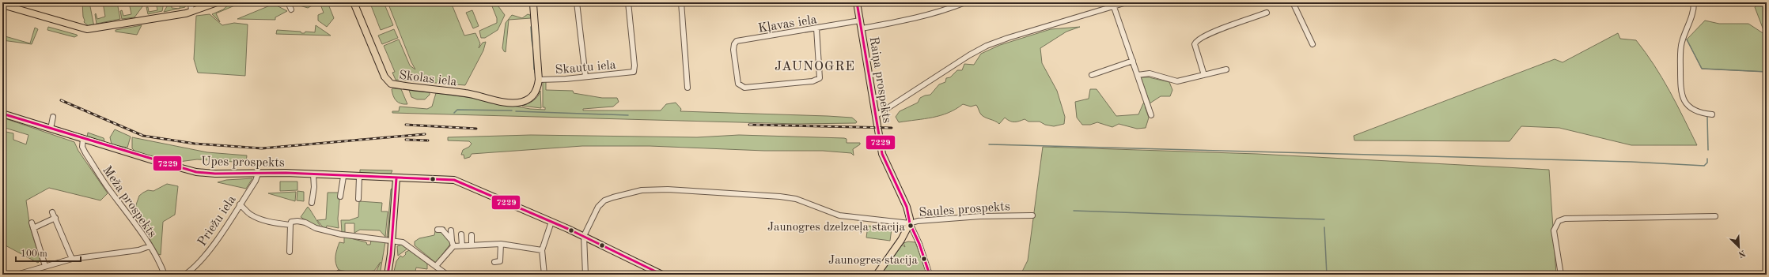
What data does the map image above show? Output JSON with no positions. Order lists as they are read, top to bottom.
{
  "streets": {
    "main road": ["Skolas iela", "Raiņa prospekts", "Upes prospekts"],
    "street": [
      "Kļavas iela",
      "Skautu iela",
      "Meža prospekts",
      "Saules prospekts",
      "Priežu iela"
    ]
  },
  "crossings": [
    ["Kļavas iela", "Raiņa prospekts"],
    ["Skautu iela", "Skolas iela"],
    ["Raiņa prospekts", "Saules prospekts"],
    ["Upes prospekts", "Meža prospekts"],
    ["Upes prospekts", "Saules prospekts"],
    ["Upes prospekts", "Priežu iela"]
  ],
  "districts": ["JAUNOGRE"],
  "places": ["Jaunogres dzelzceļa stacija", "Jaunogres stacija"],
  "lines": ["transit line 7229"],
  "scale_bar": "100 m",
  "north": "bottom right"
}
